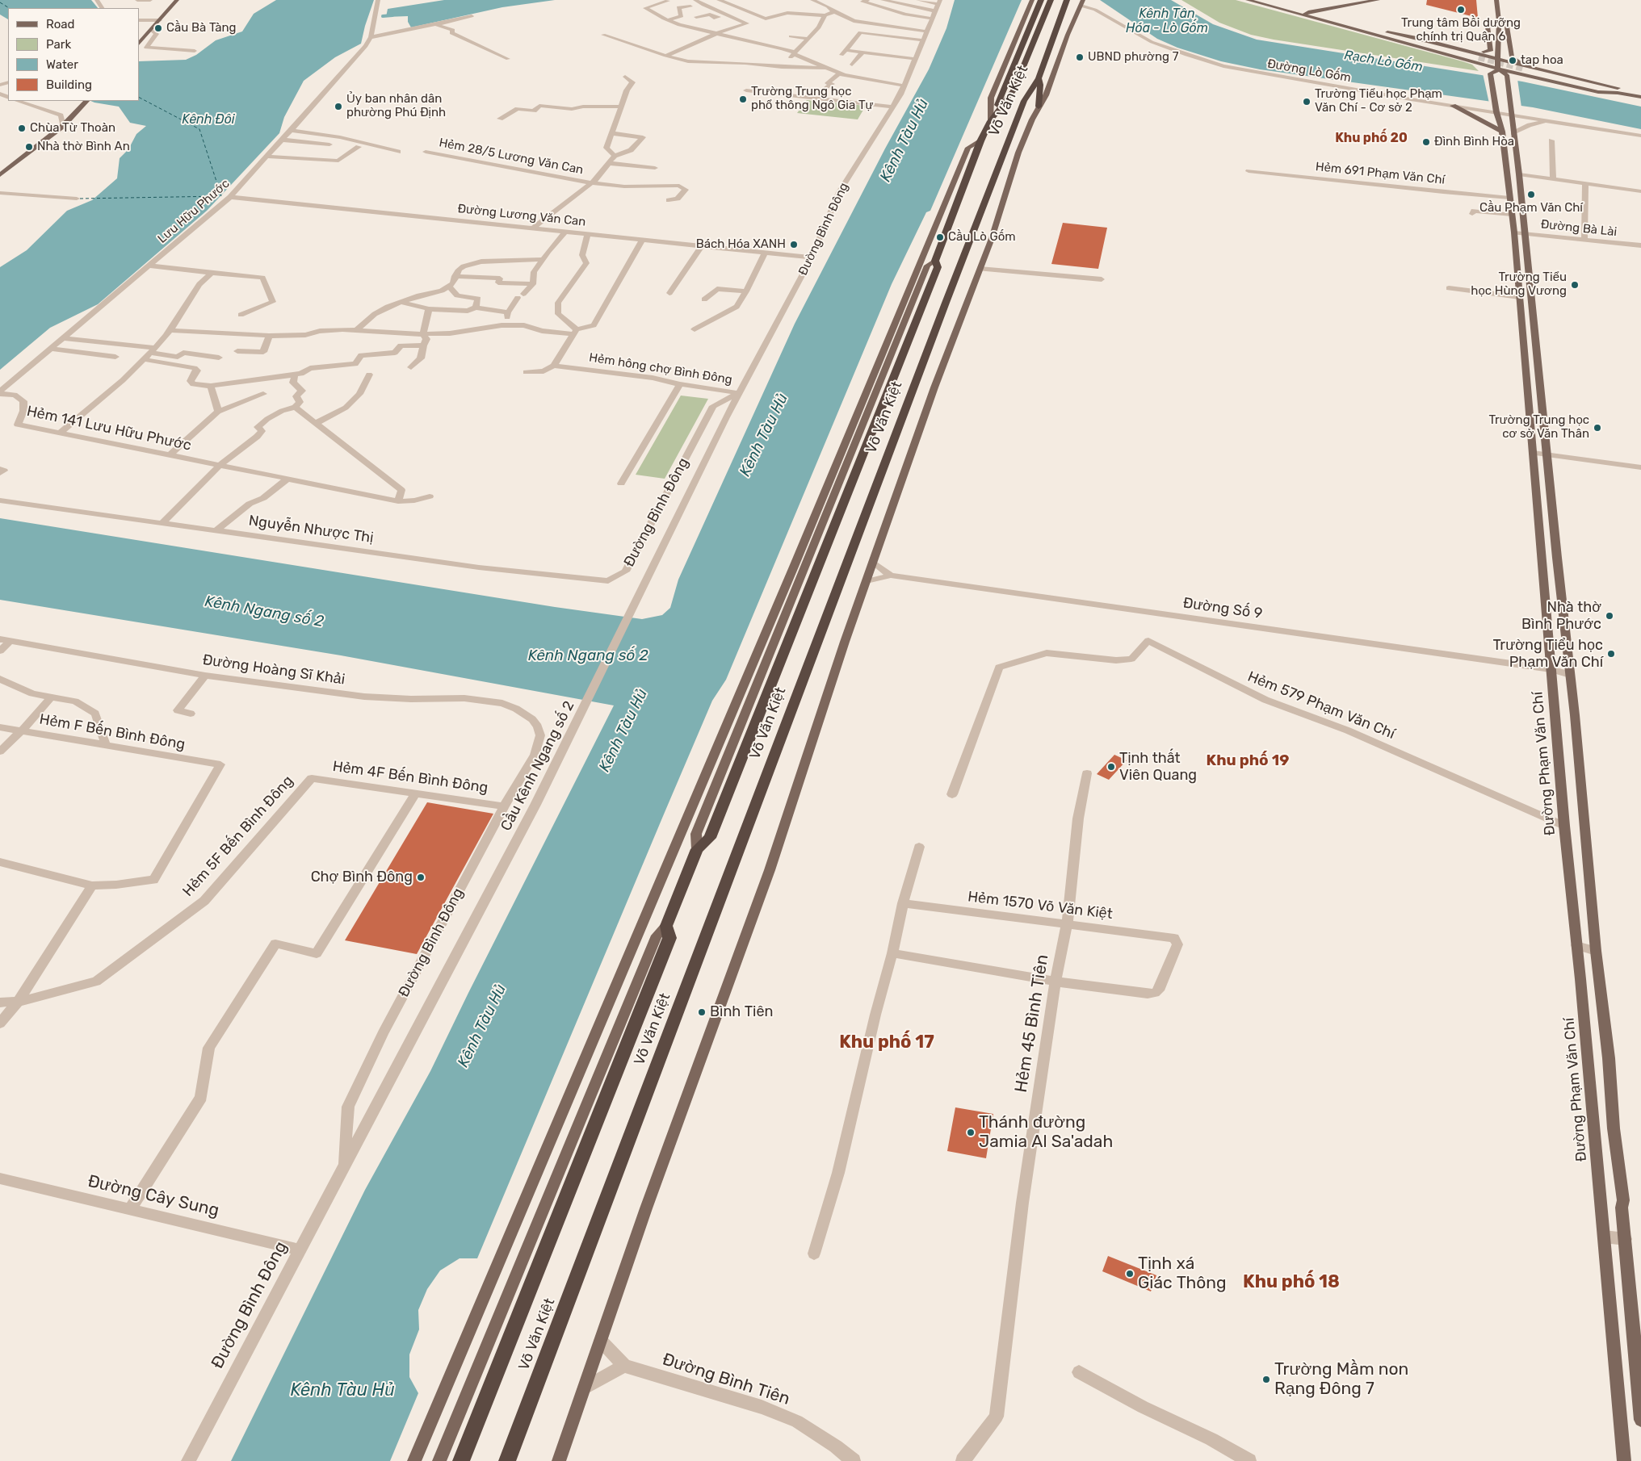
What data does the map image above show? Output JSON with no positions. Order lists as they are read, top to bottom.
{
  "streets": {
    "highway": ["Võ Văn Kiệt"],
    "main road": ["Đường Phạm Văn Chí"],
    "street": [
      "Đường Lò Gốm",
      "Hẻm 28/5 Lương Văn Can",
      "Hẻm 691 Phạm Văn Chí",
      "Lưu Hữu Phước",
      "Đường Lương Văn Can",
      "Đường Bà Lài",
      "Đường Bình Đông",
      "Hẻm hông chợ Bình Đông",
      "Hẻm 141 Lưu Hữu Phước",
      "Nguyễn Nhược Thị",
      "Đường Số 9",
      "Đường Hoàng Sĩ Khải",
      "Hẻm 579 Phạm Văn Chí",
      "Hẻm F Bến Bình Đông",
      "Cầu Kênh Ngang số 2",
      "Hẻm 4F Bến Bình Đông",
      "Hẻm 5F Bến Bình Đông",
      "Hẻm 1570 Võ Văn Kiệt",
      "Hẻm 45 Bình Tiên",
      "Đường Cây Sung",
      "Đường Bình Tiên"
    ]
  },
  "crossings": [
    ["Đường Lò Gốm", "Võ Văn Kiệt"],
    ["Đường Lò Gốm", "Đường Phạm Văn Chí"],
    ["Võ Văn Kiệt", "Đường Số 9"],
    ["Hẻm 691 Phạm Văn Chí", "Đường Phạm Văn Chí"],
    ["Lưu Hữu Phước", "Đường Lương Văn Can"],
    ["Lưu Hữu Phước", "Hẻm 141 Lưu Hữu Phước"],
    ["Đường Lương Văn Can", "Đường Bình Đông"],
    ["Đường Bà Lài", "Đường Phạm Văn Chí"],
    ["Đường Bình Đông", "Hẻm hông chợ Bình Đông"],
    ["Đường Bình Đông", "Nguyễn Nhược Thị"],
    ["Đường Bình Đông", "Đường Hoàng Sĩ Khải"],
    ["Đường Bình Đông", "Cầu Kênh Ngang số 2"],
    ["Đường Bình Đông", "Hẻm 4F Bến Bình Đông"],
    ["Đường Bình Đông", "Đường Cây Sung"],
    ["Đường Số 9", "Đường Phạm Văn Chí"],
    ["Hẻm 579 Phạm Văn Chí", "Đường Phạm Văn Chí"],
    ["Hẻm 4F Bến Bình Đông", "Hẻm 5F Bến Bình Đông"],
    ["Hẻm 1570 Võ Văn Kiệt", "Hẻm 45 Bình Tiên"]
  ],
  "districts": [
    "Khu phố 20",
    "Khu phố 19",
    "Khu phố 17",
    "Khu phố 18"
  ],
  "water": [
    "Kênh Tân Hóa - Lò Gốm",
    "Rạch Lò Gốm",
    "Kênh Đôi",
    "Kênh Tàu Hủ",
    "Kênh Ngang số 2"
  ],
  "places": [
    "Trung tâm Bồi dưỡng chính trị Quận 6",
    "Cầu Bà Tàng",
    "UBND phường 7",
    "tap hoa",
    "Trường Trung học phổ thông Ngô Gia Tự",
    "Trường Tiểu học Phạm Văn Chí - Cơ sở 2",
    "Ủy ban nhân dân phường Phú Định",
    "Chùa Từ Thoàn",
    "Đình Bình Hòa",
    "Nhà thờ Bình An",
    "Cầu Phạm Văn Chí",
    "Cầu Lò Gốm",
    "Bách Hóa XANH",
    "Trường Tiểu học Hùng Vương",
    "Trường Trung học cơ sở Văn Thân",
    "Nhà thờ Bình Phước",
    "Trường Tiểu học Phạm Văn Chí",
    "Tịnh thất Viên Quang",
    "Chợ Bình Đông",
    "Bình Tiên",
    "Thánh đường Jamia Al Sa'adah",
    "Tịnh xá Giác Thông",
    "Trường Mầm non Rạng Đông 7"
  ],
  "legend": [
    "Road",
    "Park",
    "Water",
    "Building"
  ]
}
